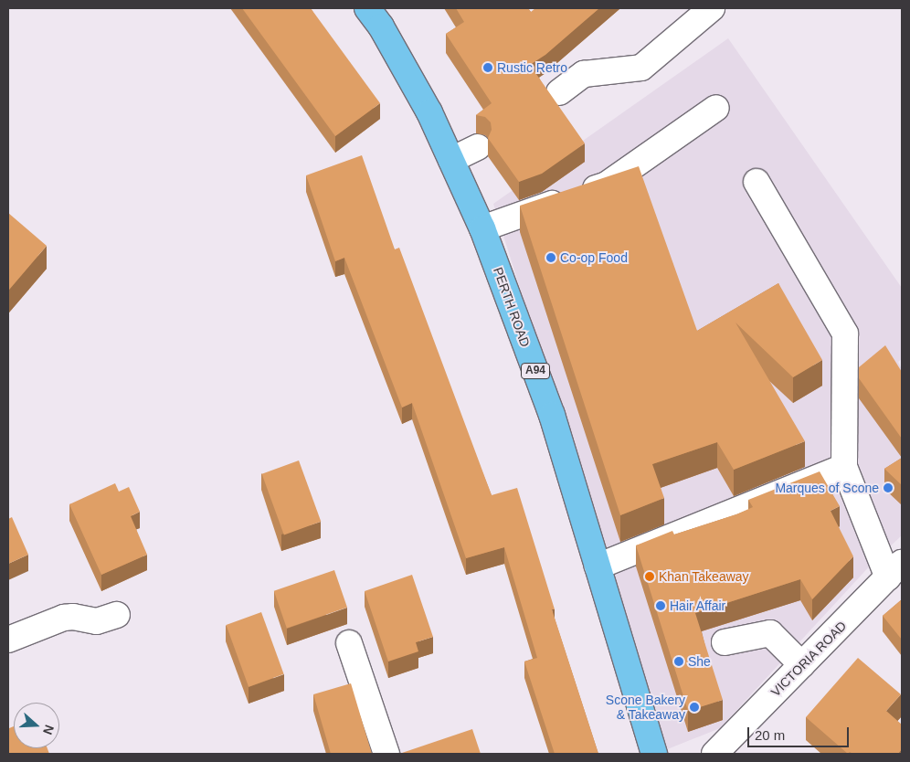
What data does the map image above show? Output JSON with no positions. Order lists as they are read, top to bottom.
{
  "streets": {
    "main road": ["PERTH ROAD", "A94"],
    "street": ["VICTORIA ROAD"]
  },
  "places": [
    "Rustic Retro",
    "Co-op Food",
    "Marques of Scone",
    "Khan Takeaway",
    "Hair Affair",
    "She",
    "Scone Bakery & Takeaway"
  ],
  "scale_bar": "20 m",
  "north": "right"
}
